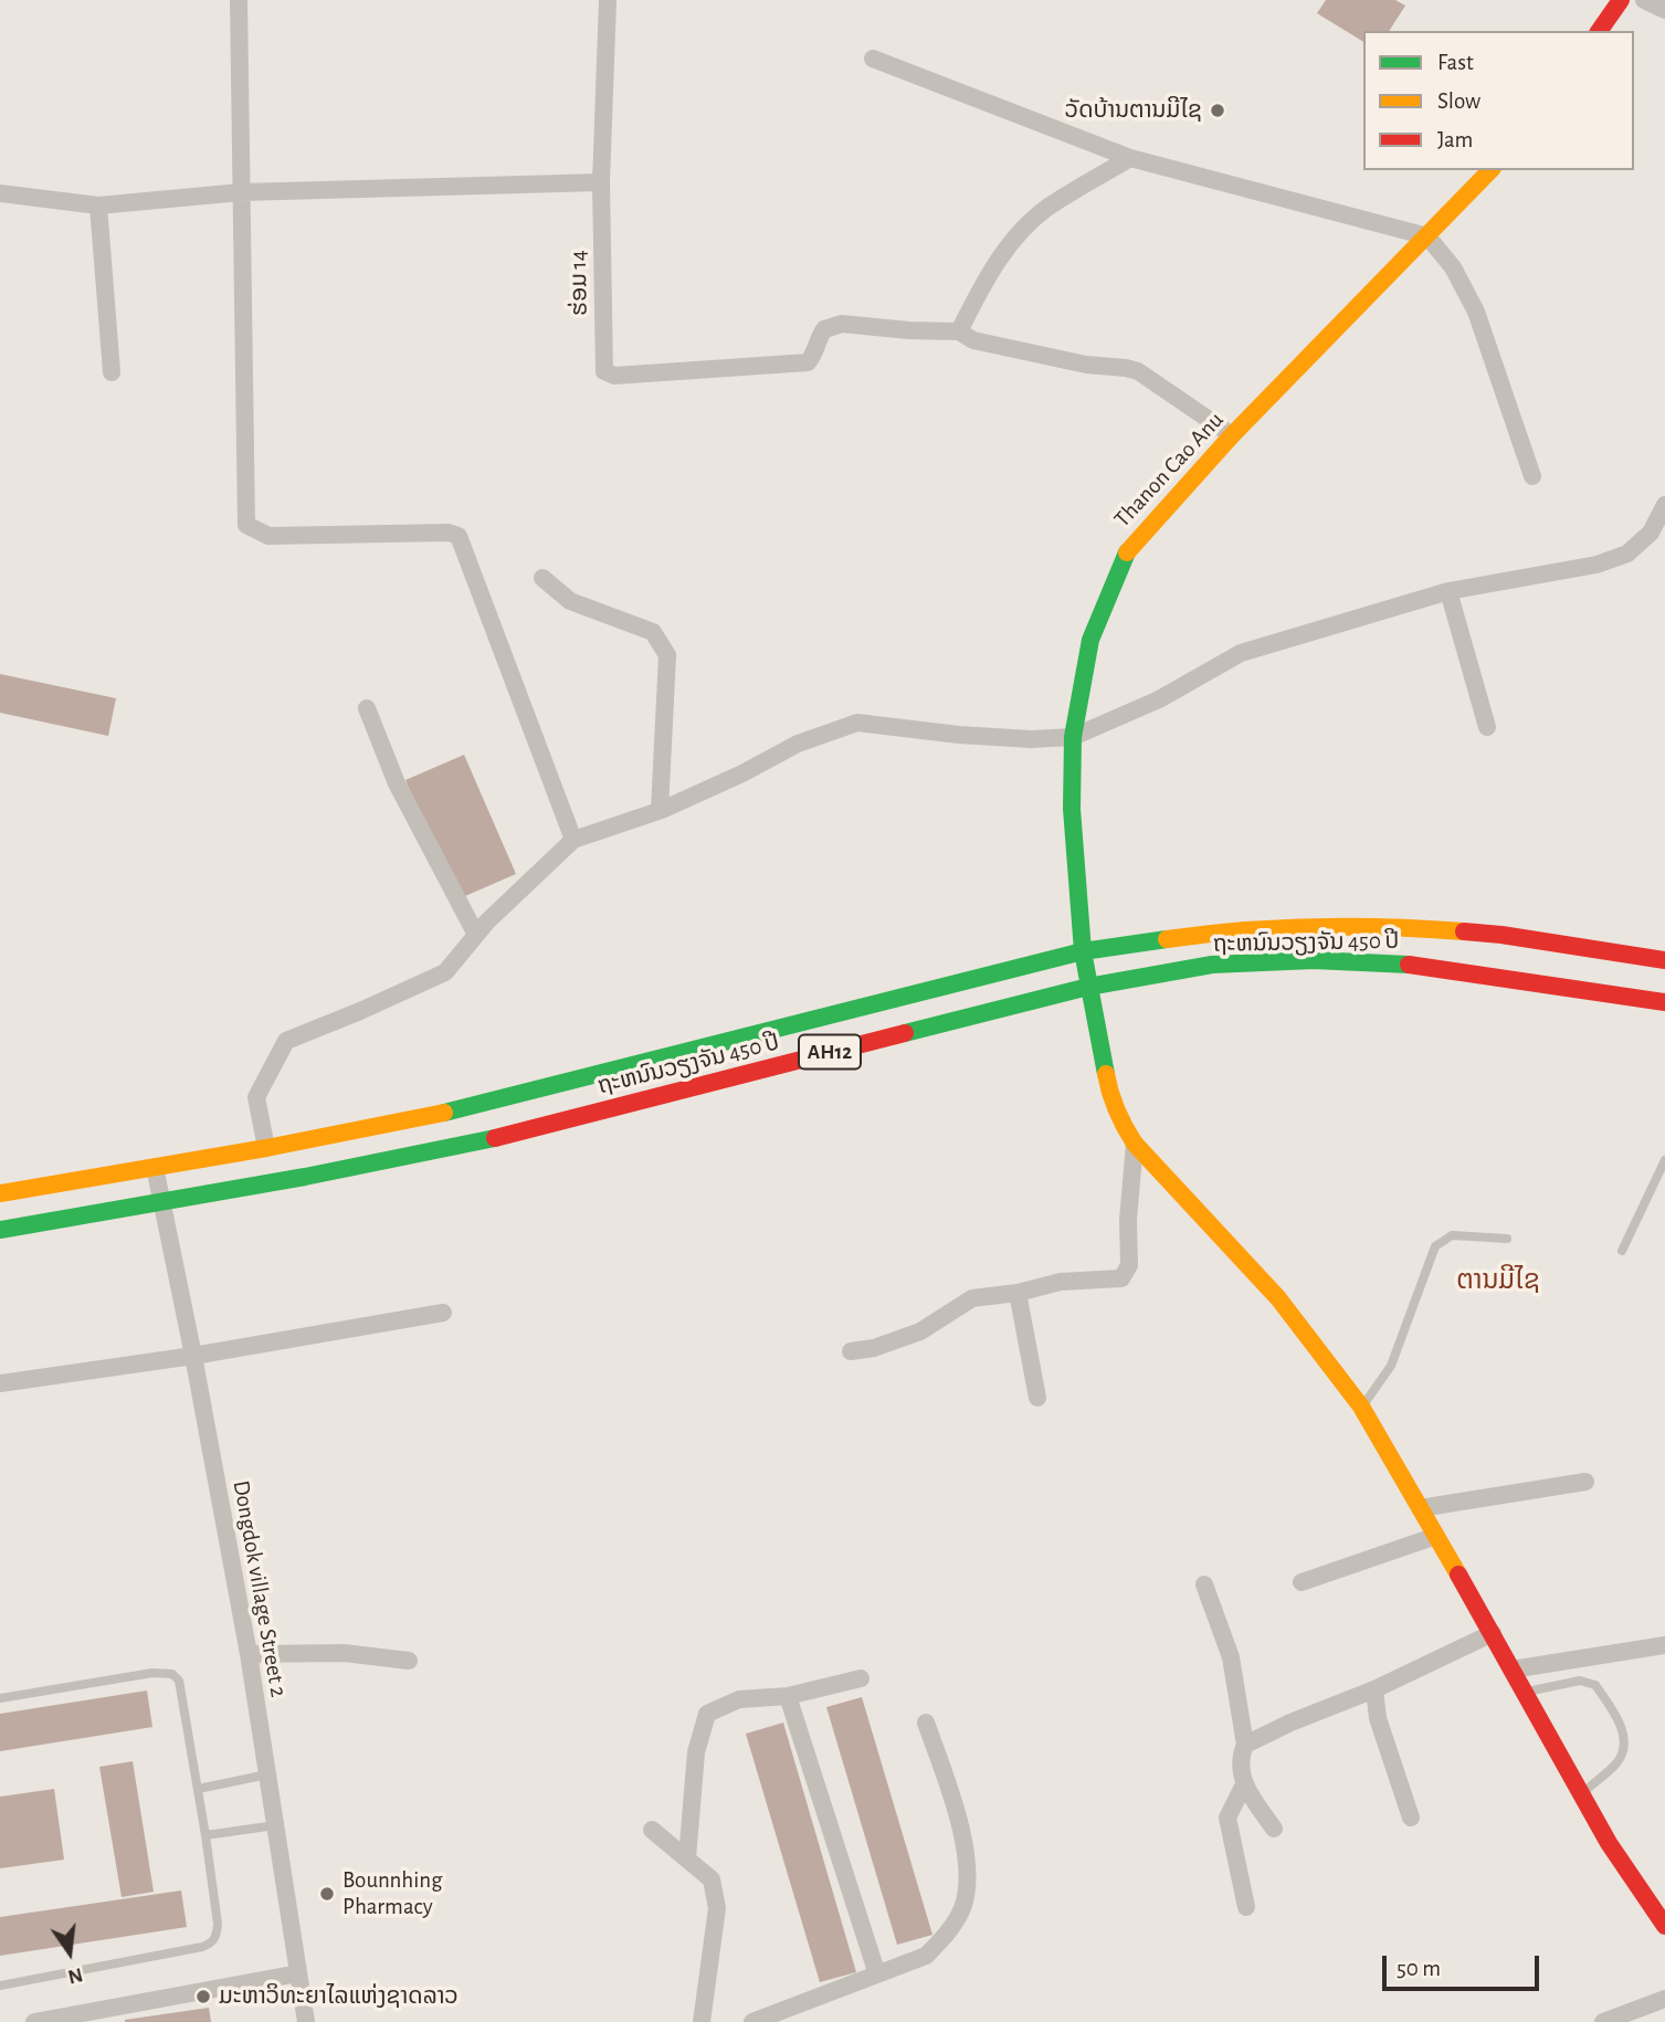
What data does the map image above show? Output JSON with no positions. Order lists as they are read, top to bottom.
{
  "streets": {
    "main road": ["Thanon Cao Anu", "ຖະຫນົນວຽງຈັນ 450 ປີ", "AH12"],
    "street": ["ຮ່ອມ 14", "Dongdok village Street 2"]
  },
  "crossings": [
    ["Thanon Cao Anu", "ຖະຫນົນວຽງຈັນ 450 ປີ"],
    ["ຖະຫນົນວຽງຈັນ 450 ປີ", "Dongdok village Street 2"]
  ],
  "districts": ["ຕານມີໄຊ"],
  "places": ["ວັດບ້ານຕານມີໄຊ", "Bounnhing Pharmacy", "ມະຫາວິທະຍາໄລແຫ່ງຊາດລາວ"],
  "legend": ["Fast", "Slow", "Jam"],
  "scale_bar": "50 m",
  "north": "bottom"
}
